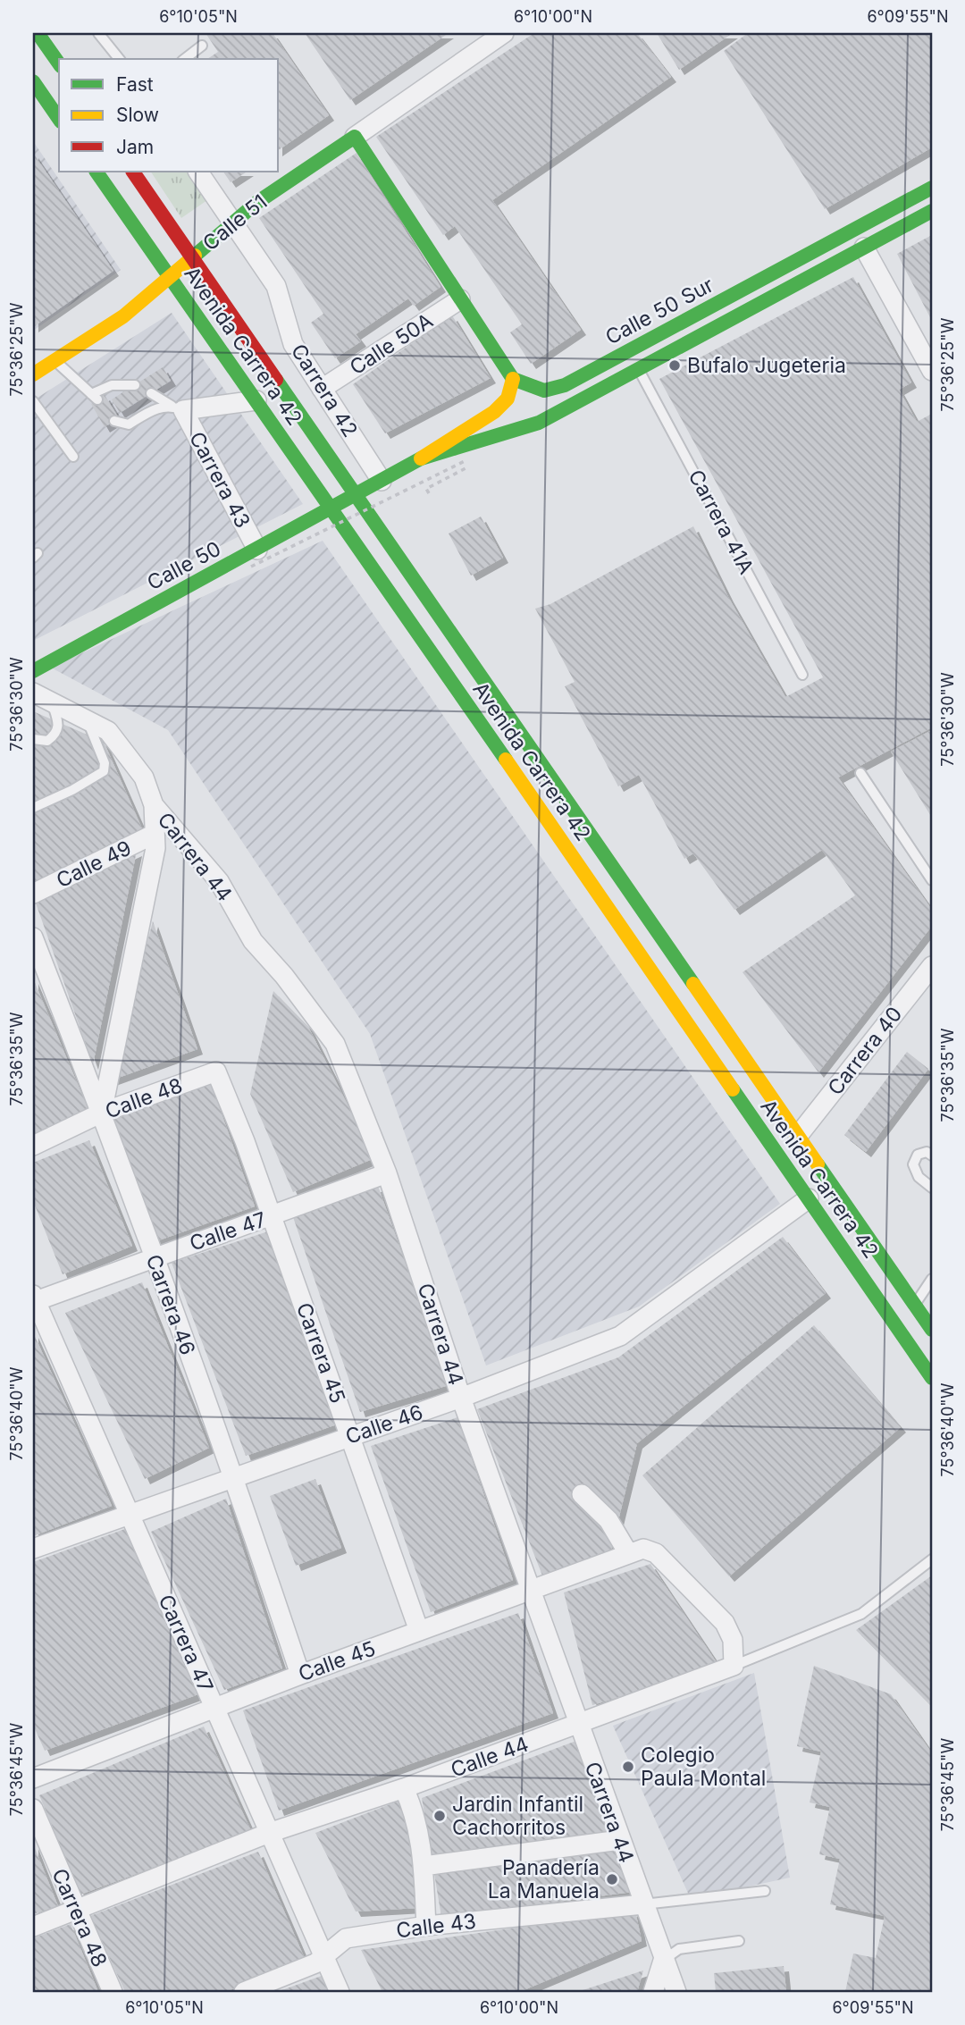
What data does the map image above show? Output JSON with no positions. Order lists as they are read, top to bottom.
{
  "streets": {
    "main road": [
      "Calle 51",
      "Calle 50 Sur",
      "Avenida Carrera 42",
      "Calle 50"
    ],
    "street": [
      "Calle 50A",
      "Carrera 42",
      "Carrera 43",
      "Carrera 44",
      "Calle 49",
      "Carrera 40",
      "Calle 48",
      "Calle 47",
      "Carrera 46",
      "Carrera 45",
      "Calle 46",
      "Carrera 47",
      "Calle 45",
      "Calle 44",
      "Carrera 48",
      "Calle 43"
    ],
    "lane": ["Carrera 41A"]
  },
  "crossings": [
    ["Calle 51", "Avenida Carrera 42"],
    ["Calle 51", "Carrera 42"],
    ["Calle 50 Sur", "Avenida Carrera 42"],
    ["Calle 50 Sur", "Carrera 42"],
    ["Calle 50 Sur", "Carrera 41A"],
    ["Calle 50 Sur", "Calle 50"],
    ["Calle 50A", "Carrera 42"],
    ["Avenida Carrera 42", "Calle 50"],
    ["Avenida Carrera 42", "Carrera 40"],
    ["Avenida Carrera 42", "Calle 46"],
    ["Carrera 43", "Calle 50"],
    ["Carrera 44", "Calle 47"],
    ["Carrera 44", "Calle 46"],
    ["Carrera 44", "Calle 45"],
    ["Carrera 44", "Calle 44"],
    ["Carrera 44", "Calle 43"],
    ["Calle 48", "Carrera 46"],
    ["Calle 48", "Carrera 45"],
    ["Calle 47", "Carrera 46"],
    ["Calle 47", "Carrera 45"],
    ["Calle 47", "Carrera 47"],
    ["Carrera 46", "Calle 46"],
    ["Carrera 46", "Calle 45"],
    ["Carrera 45", "Calle 46"],
    ["Carrera 45", "Calle 45"],
    ["Calle 46", "Carrera 47"],
    ["Carrera 47", "Calle 45"],
    ["Carrera 47", "Calle 44"],
    ["Carrera 47", "Calle 43"],
    ["Calle 44", "Carrera 48"]
  ],
  "places": [
    "Bufalo Jugeteria",
    "Colegio Paula Montal",
    "Jardin Infantil Cachorritos",
    "Panadería La Manuela"
  ],
  "legend": ["Fast", "Slow", "Jam"],
  "coordinates": [
    "6°10'05\"N",
    "6°10'00\"N",
    "6°09'55\"N",
    "75°36'25\"W",
    "75°36'30\"W",
    "75°36'35\"W",
    "75°36'40\"W",
    "75°36'45\"W"
  ]
}
